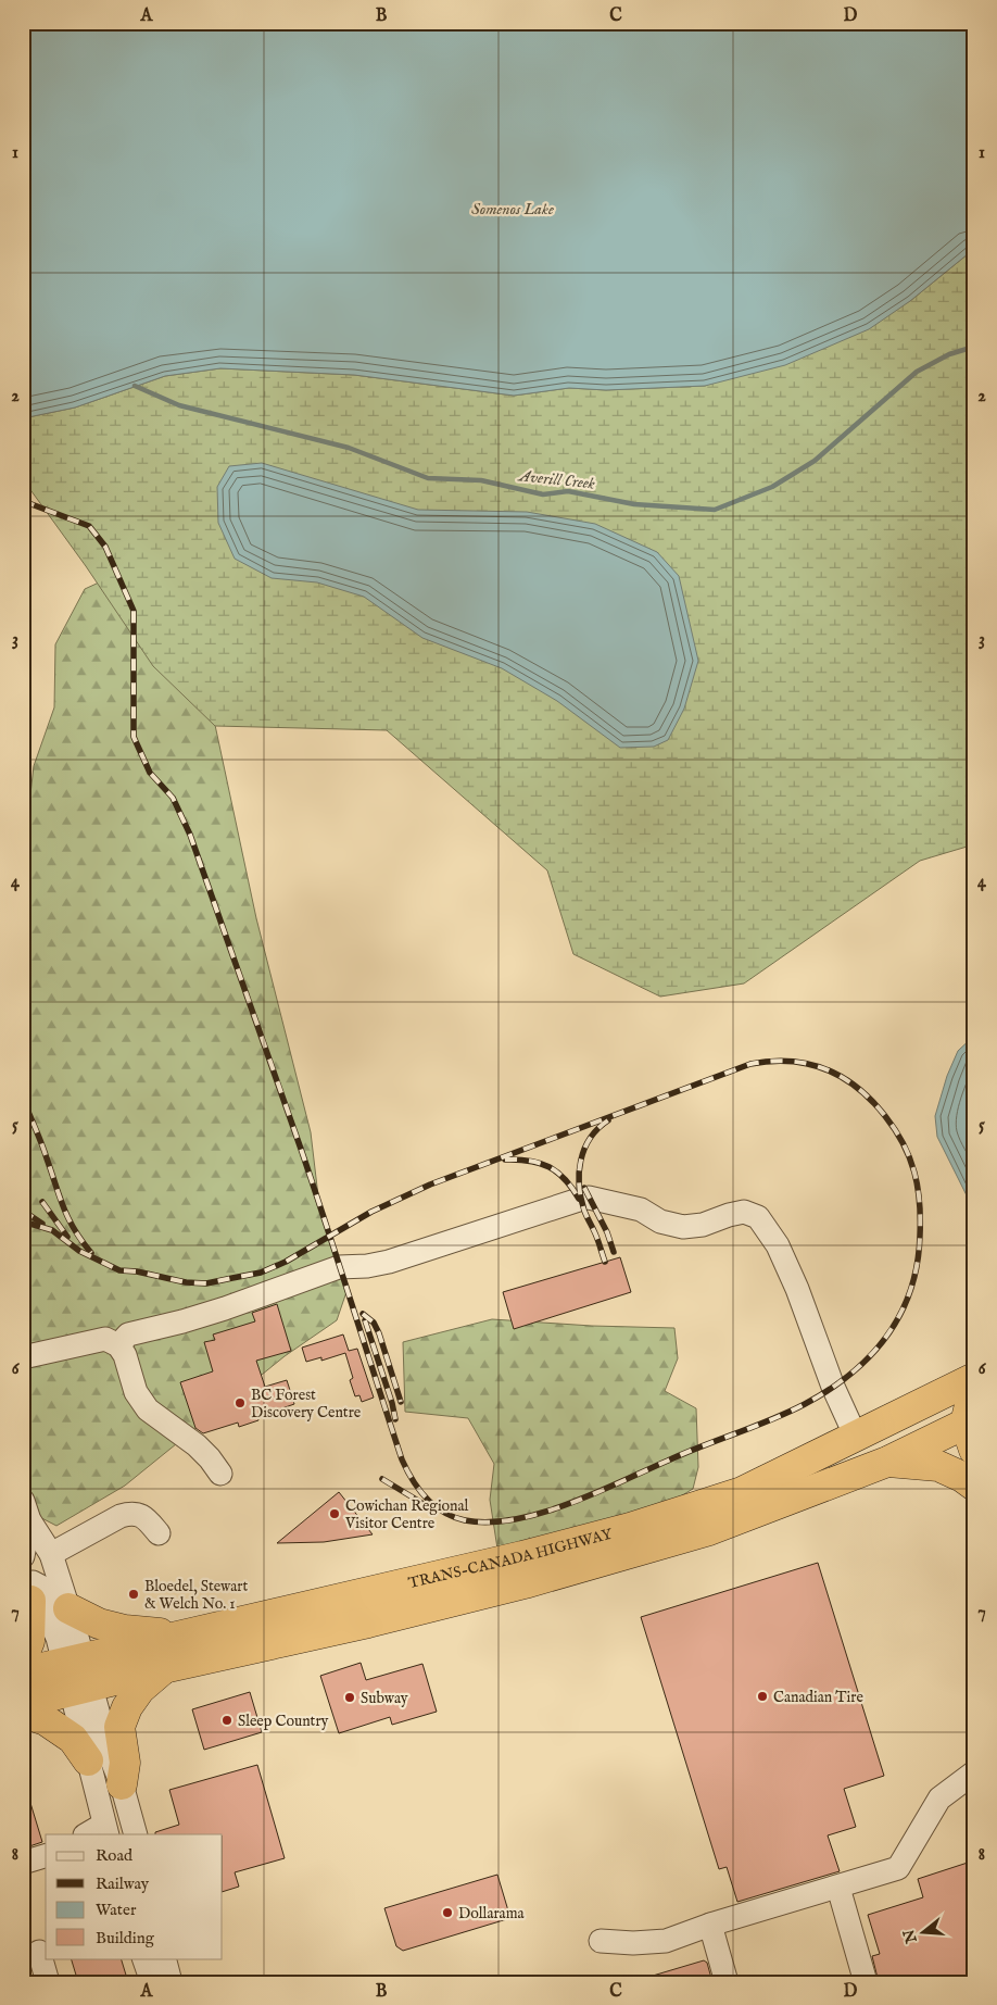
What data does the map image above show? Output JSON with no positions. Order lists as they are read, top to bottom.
{
  "streets": {
    "highway": ["TRANS-CANADA HIGHWAY"]
  },
  "water": ["Somenos Lake", "Averill Creek"],
  "places": [
    "BC Forest Discovery Centre",
    "Cowichan Regional Visitor Centre",
    "Bloedel, Stewart & Welch No. 1",
    "Canadian Tire",
    "Subway",
    "Sleep Country",
    "Dollarama"
  ],
  "legend": [
    "Road",
    "Railway",
    "Water",
    "Building"
  ],
  "north": "left",
  "grid": {
    "columns": [
      "A",
      "B",
      "C",
      "D"
    ],
    "rows": [
      "1",
      "2",
      "3",
      "4",
      "5",
      "6",
      "7",
      "8"
    ]
  }
}
